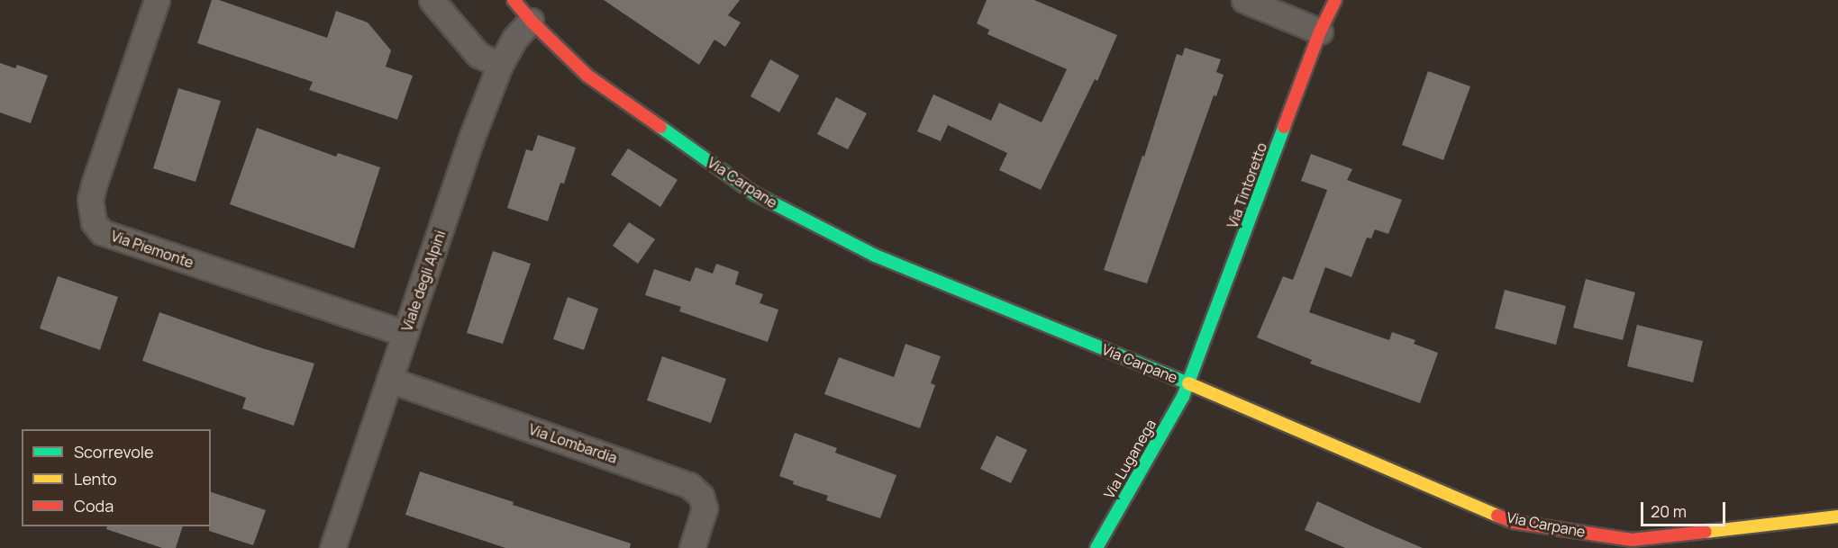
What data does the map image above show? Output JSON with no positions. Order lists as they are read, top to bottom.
{
  "streets": {
    "street": [
      "Via Carpane",
      "Via Tintoretto",
      "Via Piemonte",
      "Viale degli Alpini",
      "Via Lombardia",
      "Via Luganega"
    ]
  },
  "crossings": [
    ["Via Carpane", "Via Tintoretto"],
    ["Via Carpane", "Viale degli Alpini"],
    ["Via Carpane", "Via Luganega"],
    ["Via Tintoretto", "Via Luganega"],
    ["Via Piemonte", "Viale degli Alpini"],
    ["Viale degli Alpini", "Via Lombardia"]
  ],
  "legend": ["Scorrevole", "Lento", "Coda"],
  "scale_bar": "20 m"
}
